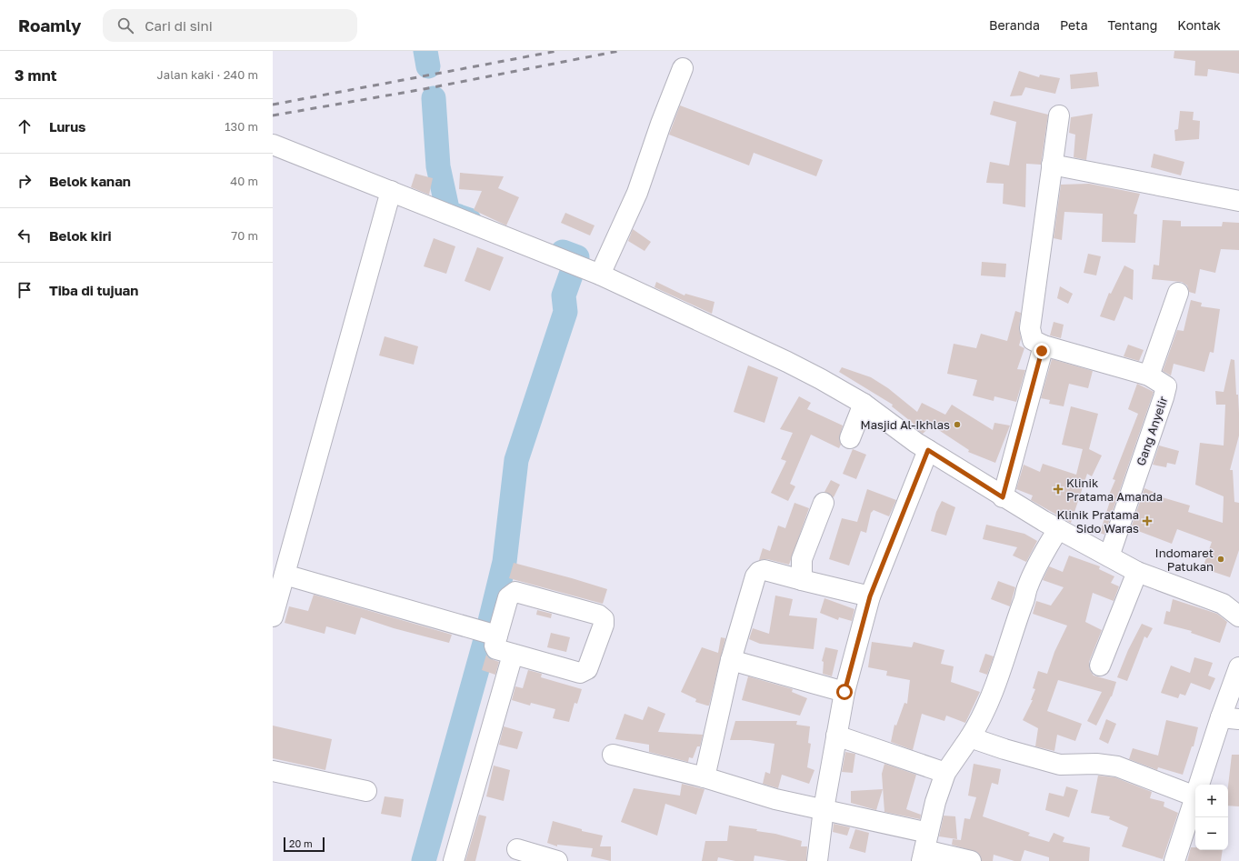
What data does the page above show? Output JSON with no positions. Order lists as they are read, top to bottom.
{
  "streets": {
    "street": ["Gang Anyelir"]
  },
  "places": {
    "other": ["Masjid Al-Ikhlas", "Indomaret Patukan"],
    "health": ["Klinik Pratama Amanda", "Klinik Pratama Sido Waras"]
  },
  "scale_bar": "20 m",
  "page": {
    "header": "Roamly",
    "search": "Cari di sini",
    "nav": [
      "Beranda",
      "Peta",
      "Tentang",
      "Kontak"
    ],
    "heading": ["3 mnt", "Jalan kaki · 240 m"],
    "list": [
      ["Lurus", "130 m"],
      ["Belok kanan", "40 m"],
      ["Belok kiri", "70 m"],
      "Tiba di tujuan"
    ],
    "map_buttons": ["+", "−"],
    "scale": "20 m"
  }
}
